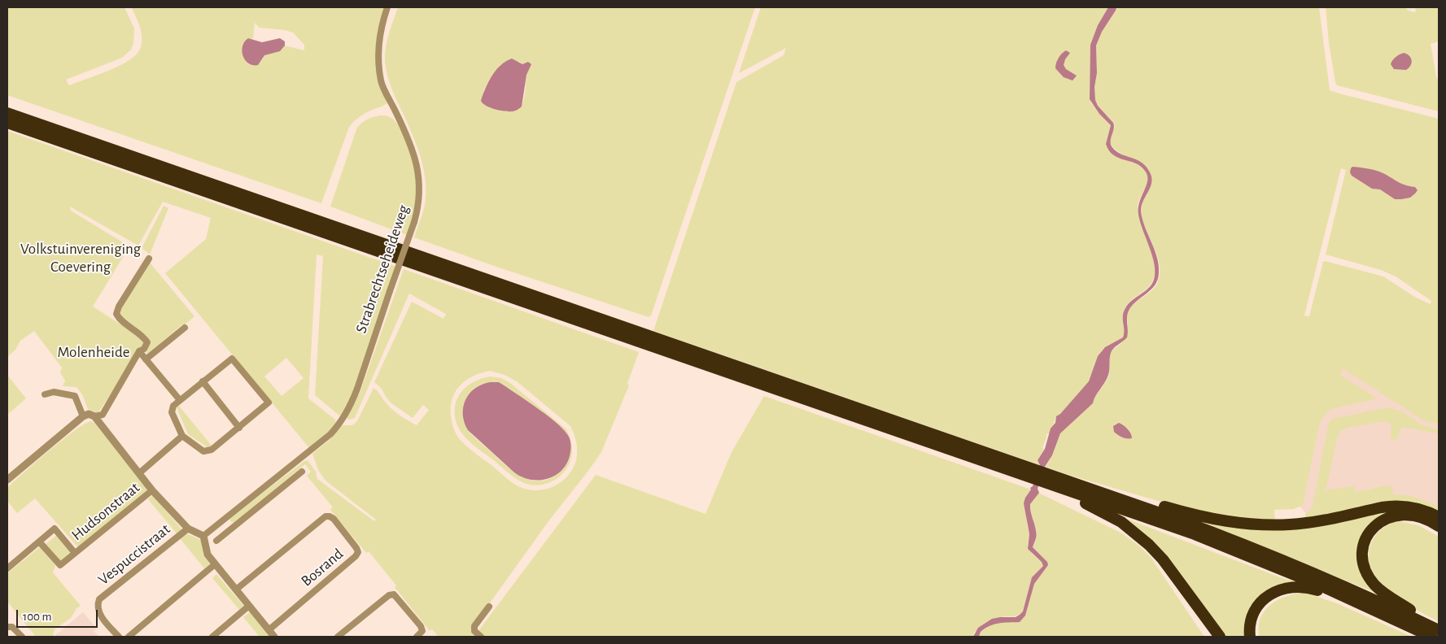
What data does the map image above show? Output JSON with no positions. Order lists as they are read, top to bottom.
{
  "streets": {
    "street": [
      "Strabrechtseheideweg",
      "Hudsonstraat",
      "Vespuccistraat",
      "Bosrand"
    ]
  },
  "parks": ["Volkstuinvereniging Coevering", "Molenheide"],
  "scale_bar": "100 m"
}
